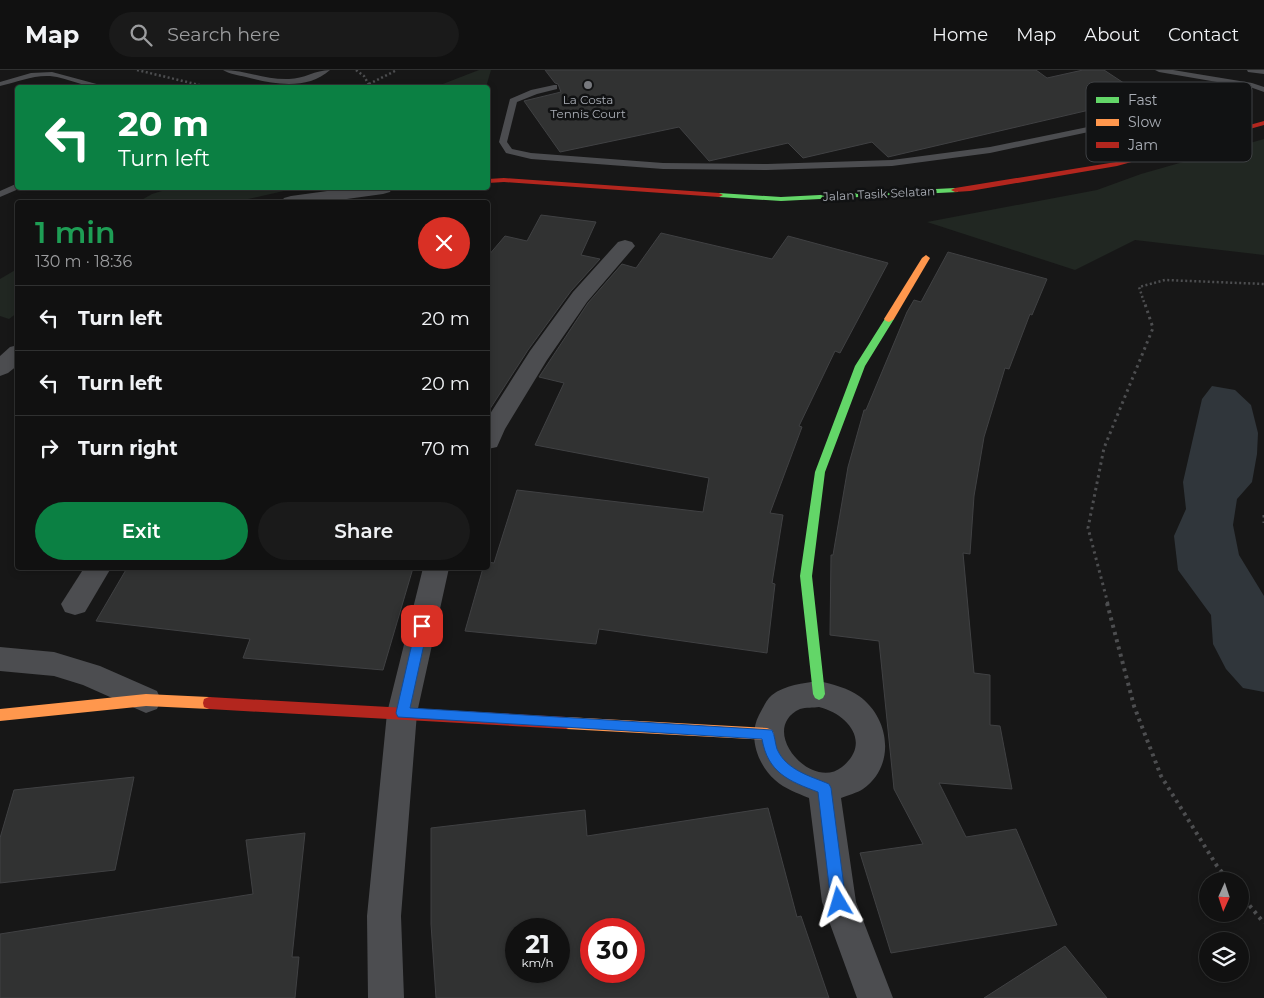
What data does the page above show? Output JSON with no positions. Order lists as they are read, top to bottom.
{
  "streets": {
    "street": ["Jalan Tasik Selatan"]
  },
  "places": ["La Costa Tennis Court"],
  "legend": ["Fast", "Slow", "Jam"],
  "north": "bottom",
  "page": {
    "header": "Map",
    "search": "Search here",
    "nav": [
      "Home",
      "Map",
      "About",
      "Contact"
    ],
    "turn": ["20 m", "Turn left"],
    "heading": ["1 min", "130 m · 18:36"],
    "list": [
      {
        "name": "Turn left",
        "value": "20 m"
      },
      {
        "name": "Turn left",
        "value": "20 m"
      },
      {
        "name": "Turn right",
        "value": "70 m"
      }
    ],
    "buttons": ["Exit", "Share"],
    "speed": "21 km/h",
    "limit": "30"
  }
}
